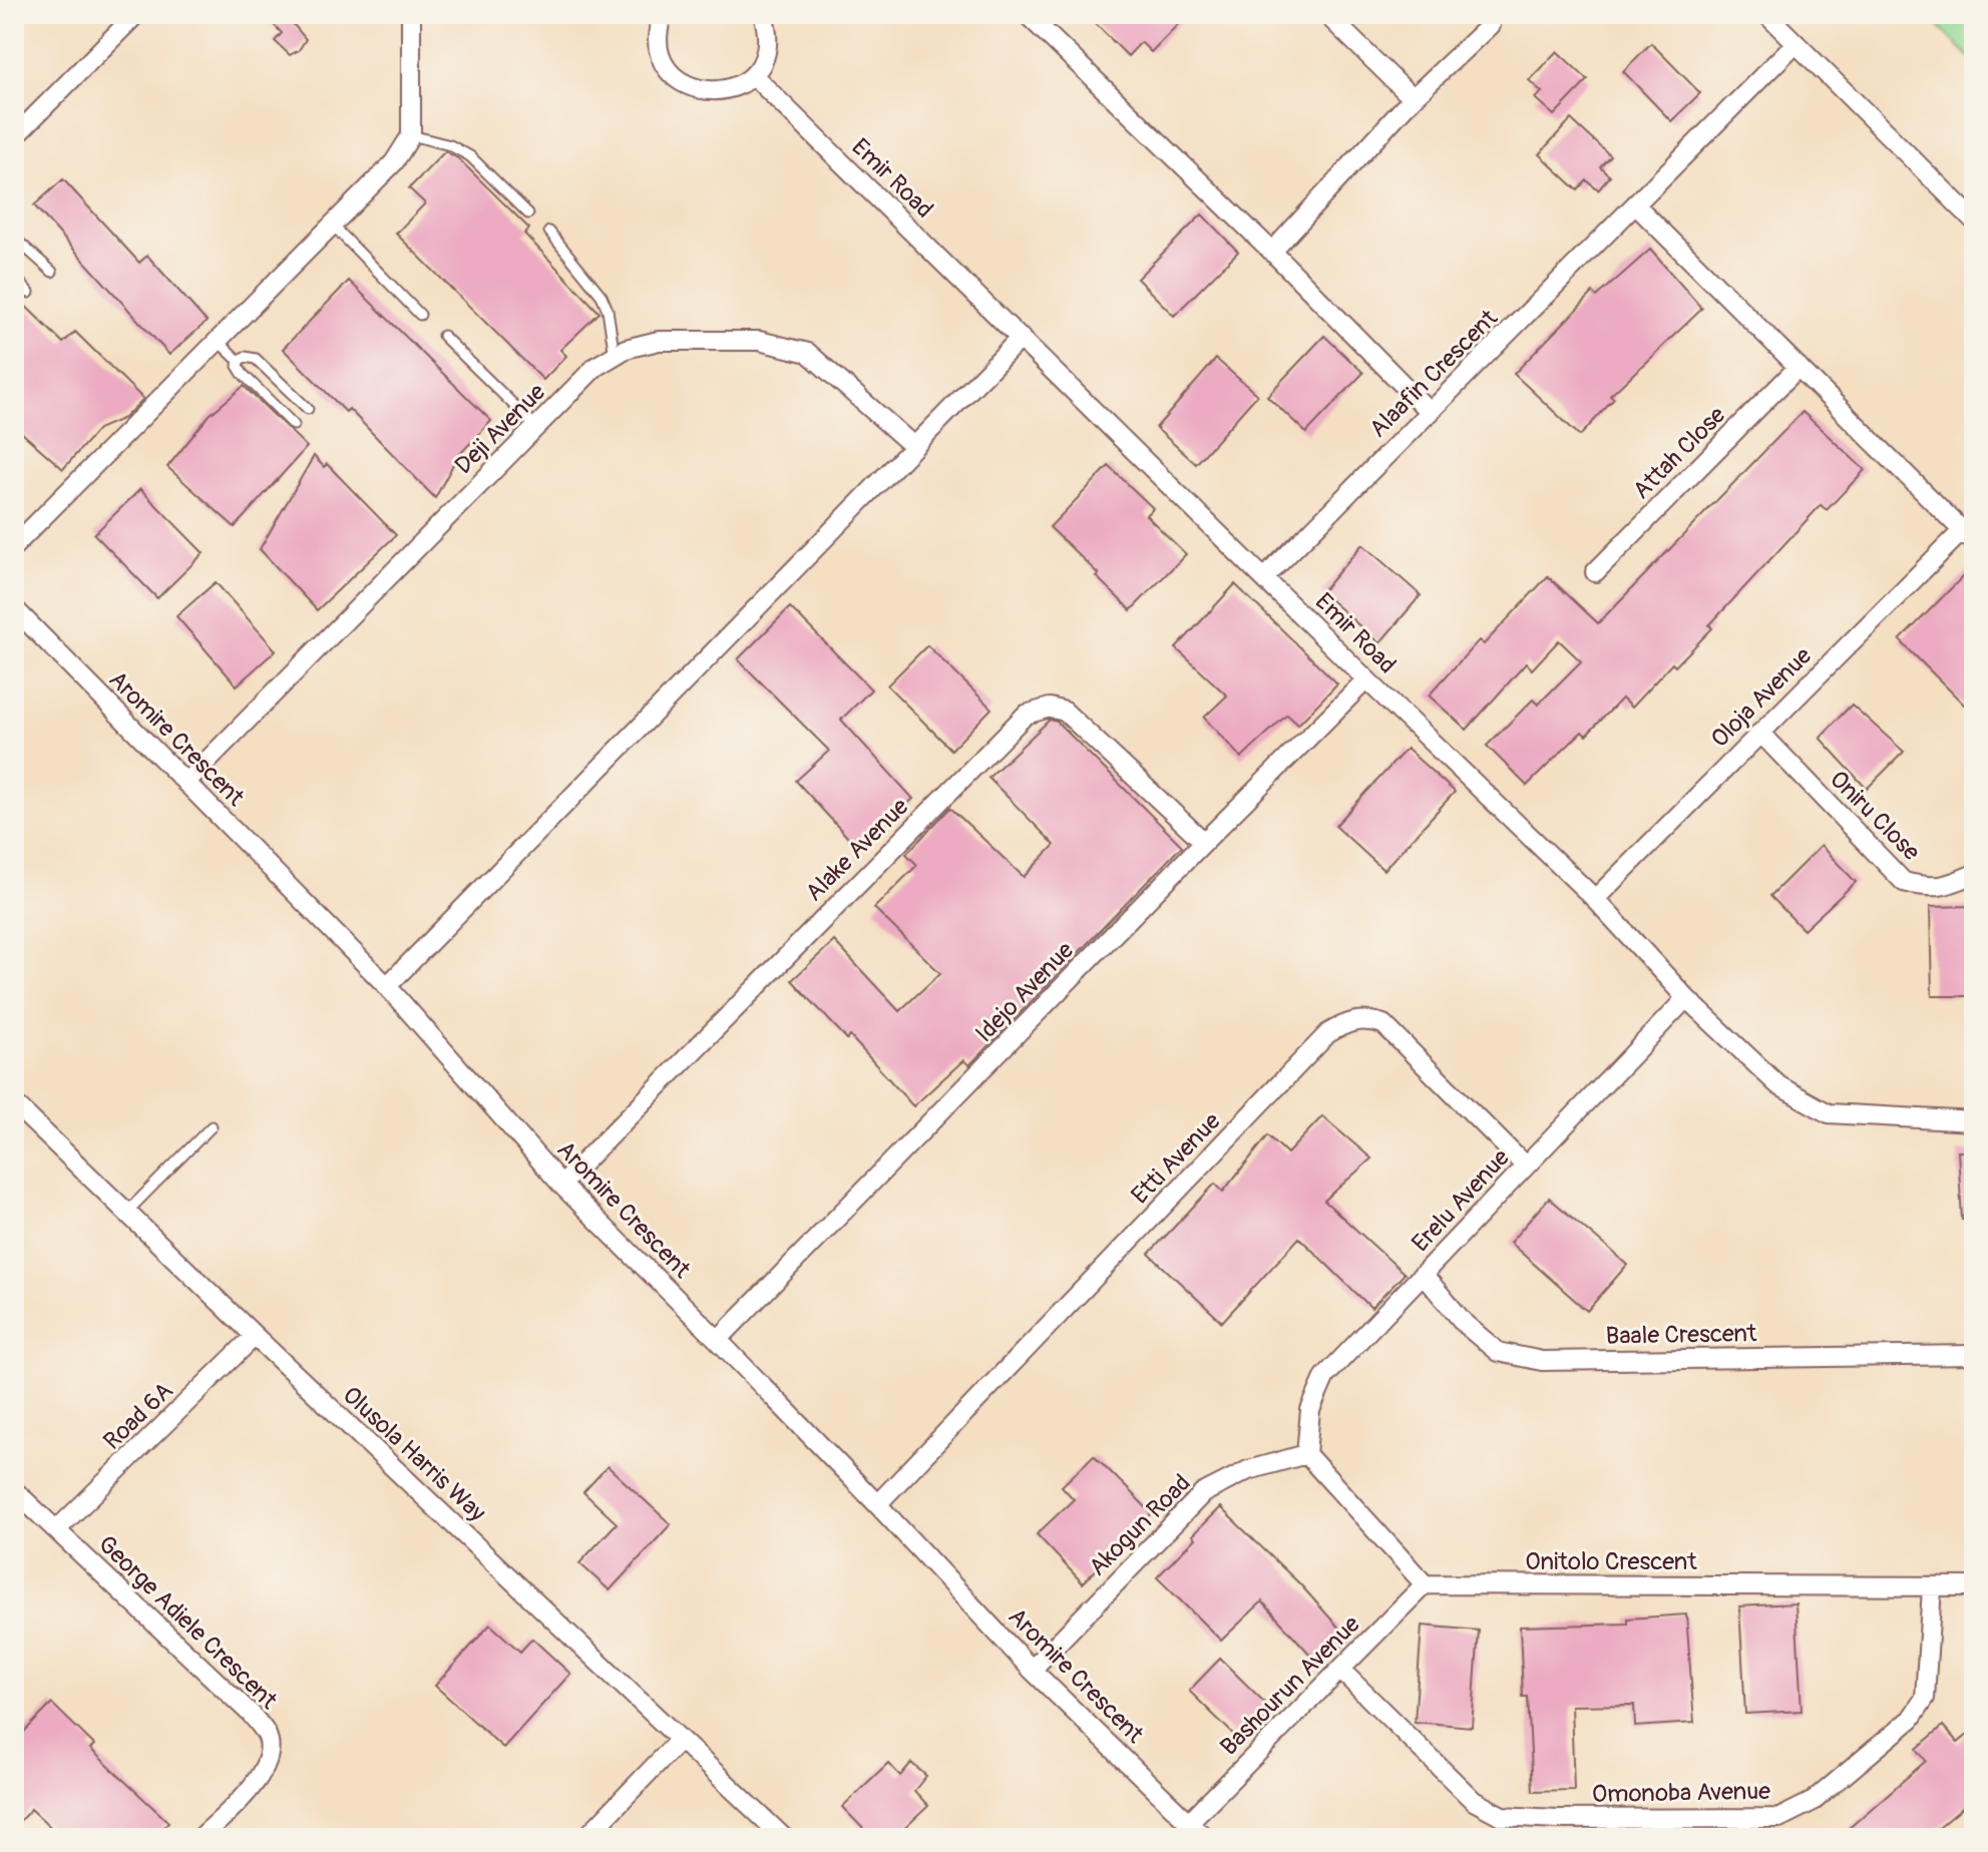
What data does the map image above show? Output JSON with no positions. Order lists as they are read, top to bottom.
{
  "streets": {
    "street": [
      "Emir Road",
      "Alaafin Crescent",
      "Deji Avenue",
      "Attah Close",
      "Oloja Avenue",
      "Aromire Crescent",
      "Oniru Close",
      "Alake Avenue",
      "Idejo Avenue",
      "Etti Avenue",
      "Erelu Avenue",
      "Baale Crescent",
      "Road 6A",
      "Olusola Harris Way",
      "Akogun Road",
      "Onitolo Crescent",
      "George Adiele Crescent",
      "Bashourun Avenue",
      "Omonoba Avenue"
    ]
  },
  "crossings": [
    ["Emir Road", "Alaafin Crescent"],
    ["Emir Road", "Oloja Avenue"],
    ["Emir Road", "Idejo Avenue"],
    ["Emir Road", "Erelu Avenue"],
    ["Deji Avenue", "Aromire Crescent"],
    ["Oloja Avenue", "Oniru Close"],
    ["Aromire Crescent", "Alake Avenue"],
    ["Aromire Crescent", "Idejo Avenue"],
    ["Aromire Crescent", "Etti Avenue"],
    ["Aromire Crescent", "Akogun Road"],
    ["Aromire Crescent", "Bashourun Avenue"],
    ["Alake Avenue", "Idejo Avenue"],
    ["Etti Avenue", "Erelu Avenue"],
    ["Erelu Avenue", "Baale Crescent"],
    ["Erelu Avenue", "Akogun Road"],
    ["Road 6A", "Olusola Harris Way"],
    ["Road 6A", "George Adiele Crescent"],
    ["Onitolo Crescent", "Bashourun Avenue"],
    ["Onitolo Crescent", "Omonoba Avenue"],
    ["Bashourun Avenue", "Omonoba Avenue"]
  ]
}
